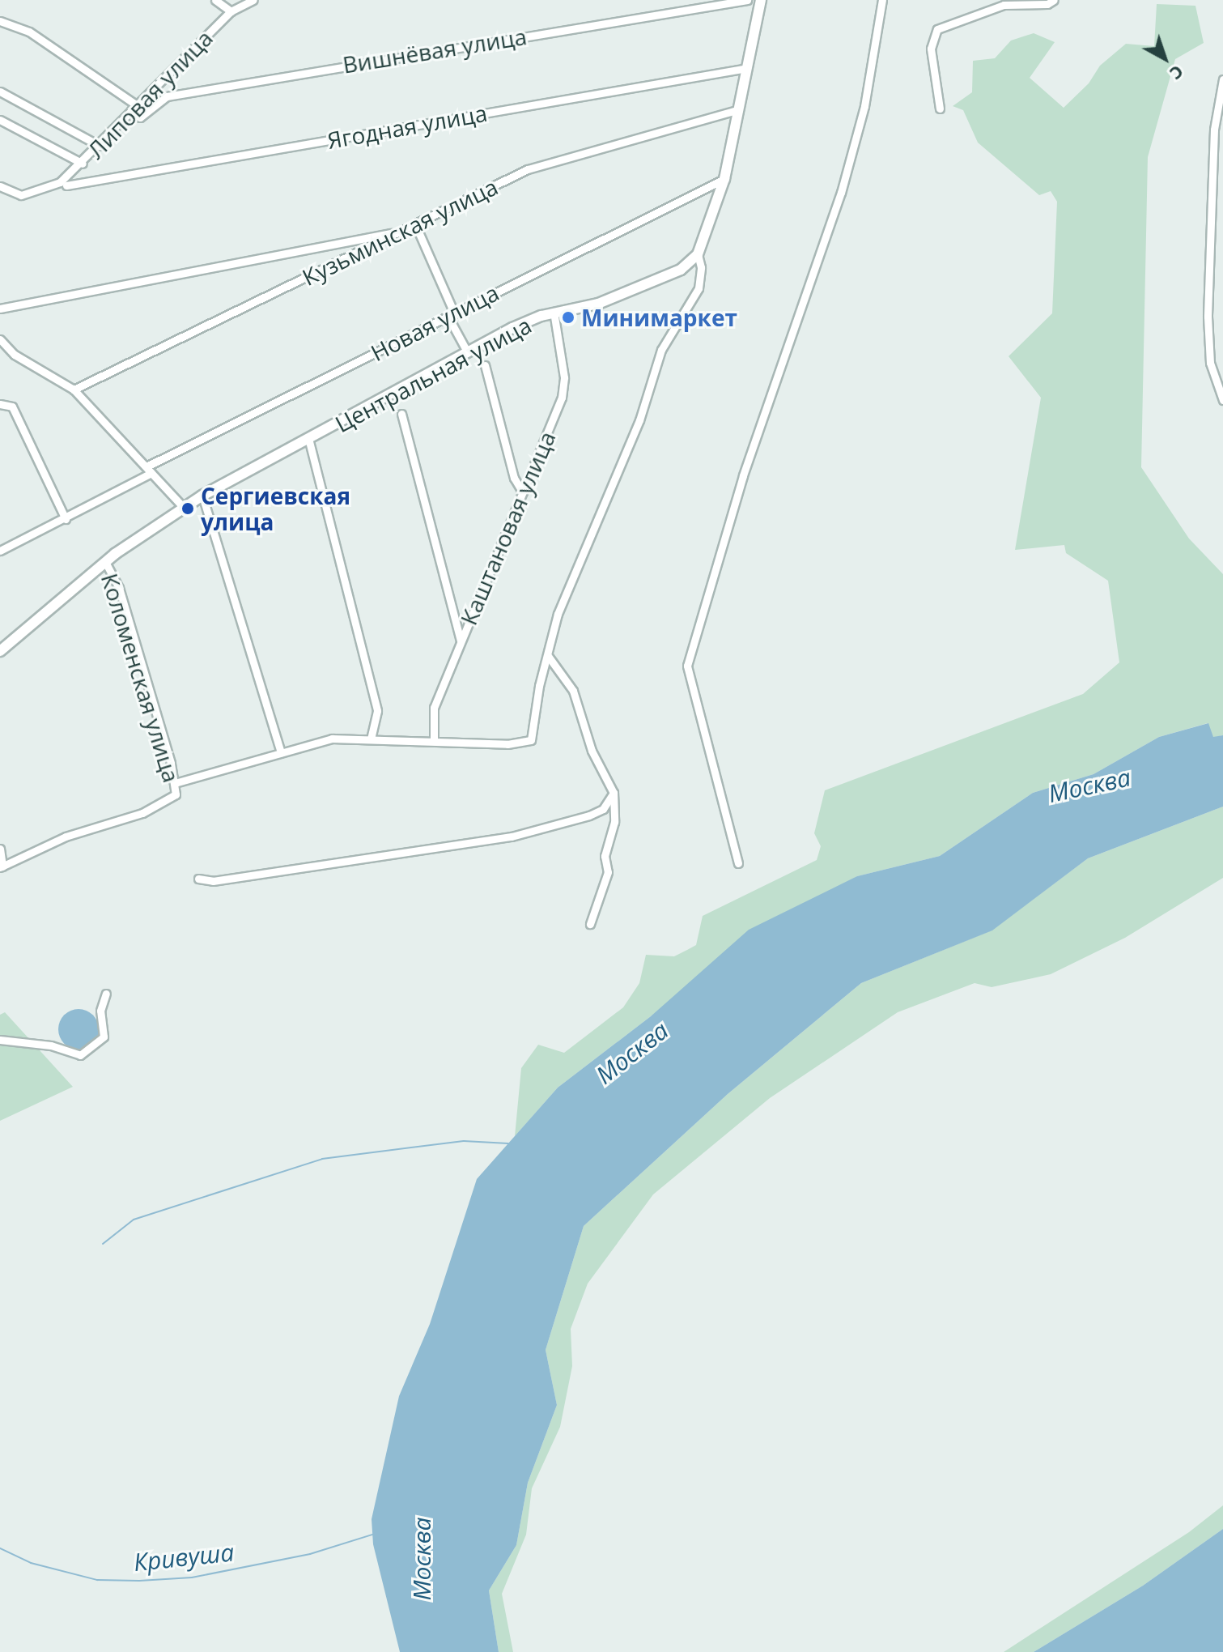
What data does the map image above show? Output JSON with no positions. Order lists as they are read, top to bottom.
{
  "streets": {
    "street": [
      "Вишнёвая улица",
      "Липовая улица",
      "Ягодная улица",
      "Кузьминская улица",
      "Новая улица",
      "Центральная улица",
      "Каштановая улица",
      "Коломенская улица"
    ]
  },
  "crossings": [
    ["Вишнёвая улица", "Липовая улица"],
    ["Центральная улица", "Каштановая улица"],
    ["Центральная улица", "Коломенская улица"]
  ],
  "water": ["Москва", "Кривуша"],
  "places": ["Минимаркет", "Сергиевская улица"],
  "north": "bottom right"
}
